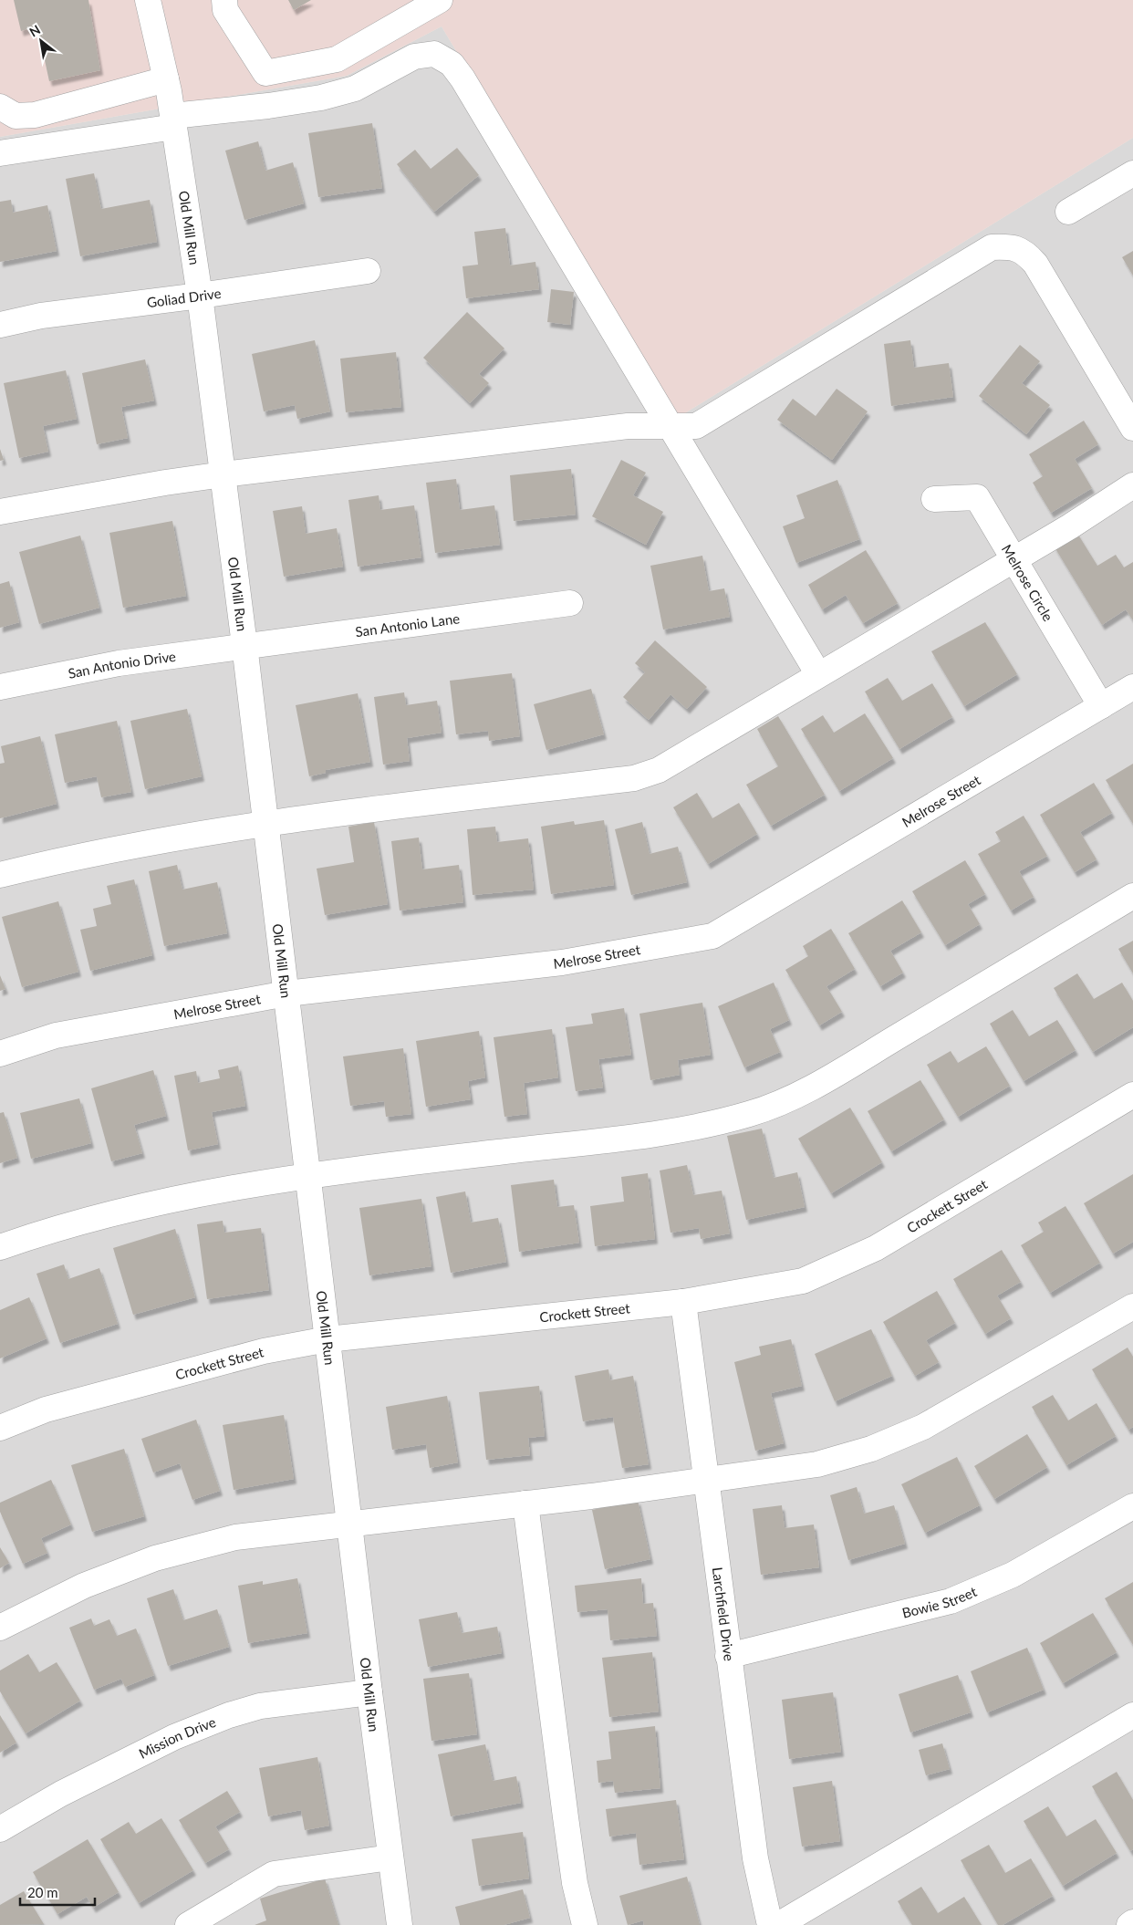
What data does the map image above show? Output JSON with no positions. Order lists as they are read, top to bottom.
{
  "streets": {
    "street": [
      "Old Mill Run",
      "Goliad Drive",
      "Melrose Circle",
      "San Antonio Lane",
      "San Antonio Drive",
      "Melrose Street",
      "Crockett Street",
      "Bowie Street",
      "Larchfield Drive",
      "Mission Drive"
    ]
  },
  "crossings": [
    ["Old Mill Run", "Goliad Drive"],
    ["Old Mill Run", "San Antonio Lane"],
    ["Old Mill Run", "San Antonio Drive"],
    ["Old Mill Run", "Melrose Street"],
    ["Old Mill Run", "Crockett Street"],
    ["Old Mill Run", "Mission Drive"],
    ["Melrose Circle", "Melrose Street"],
    ["San Antonio Lane", "San Antonio Drive"],
    ["Crockett Street", "Larchfield Drive"],
    ["Bowie Street", "Larchfield Drive"]
  ],
  "scale_bar": "20 m",
  "north": "top left"
}
